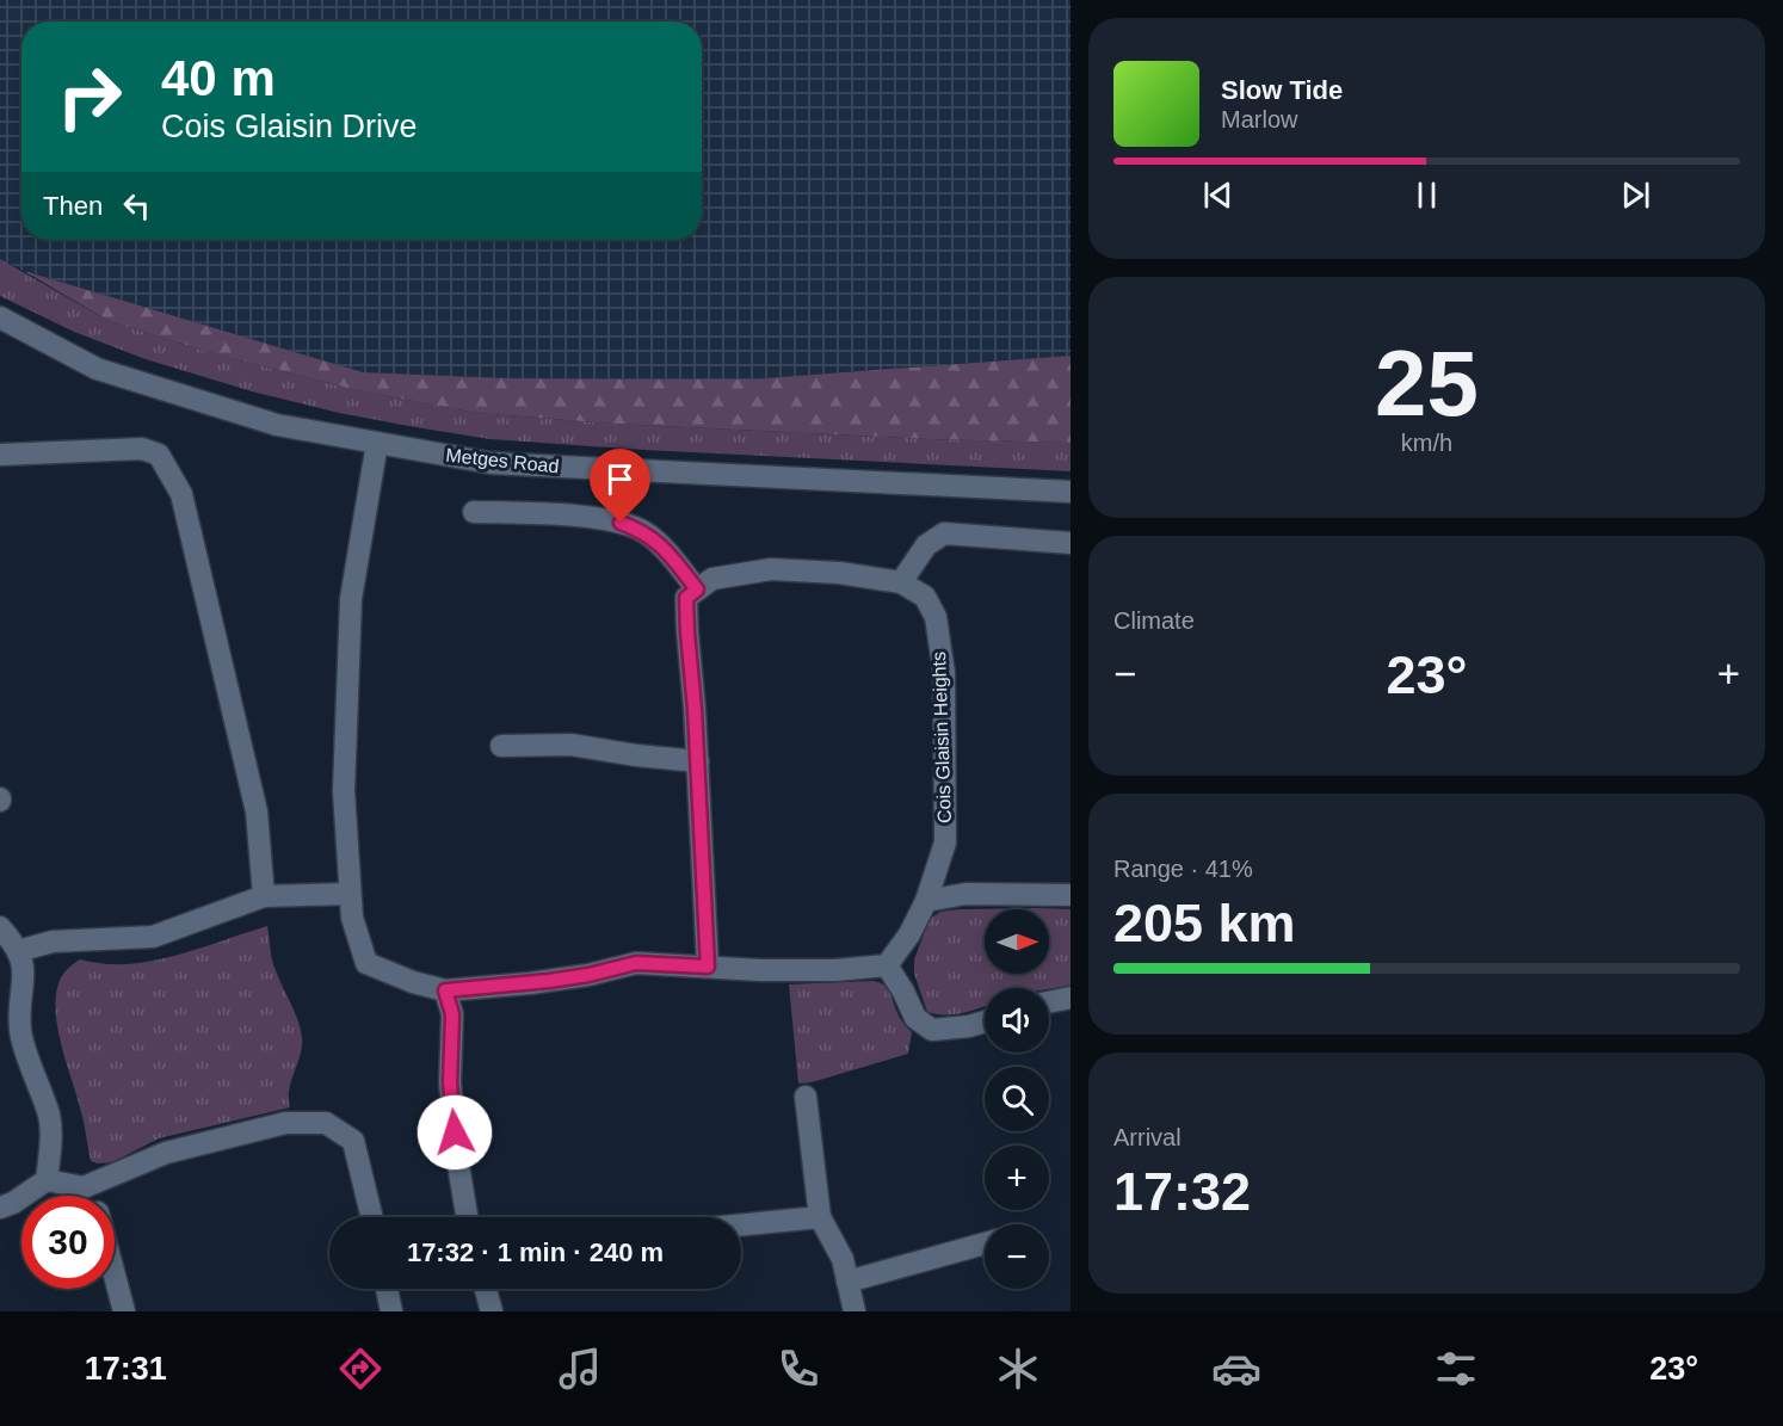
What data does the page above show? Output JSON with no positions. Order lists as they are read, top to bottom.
{
  "streets": {
    "street": ["Metges Road", "Cois Glaisin Heights"]
  },
  "north": "right",
  "page": {
    "turn": ["40 m", "Cois Glaisin Drive"],
    "song": ["Slow Tide", "Marlow"],
    "then": "Then",
    "tile": [
      ["25", "km/h"],
      "Climate",
      ["Range · 41%", "205 km"],
      ["Arrival", "17:32"]
    ],
    "heat": ["−", "23°", "+"],
    "map_buttons": ["+", "−"],
    "limit": "30",
    "trip": "17:32 · 1 min · 240 m",
    "tabs": ["17:31", "23°"]
  }
}
